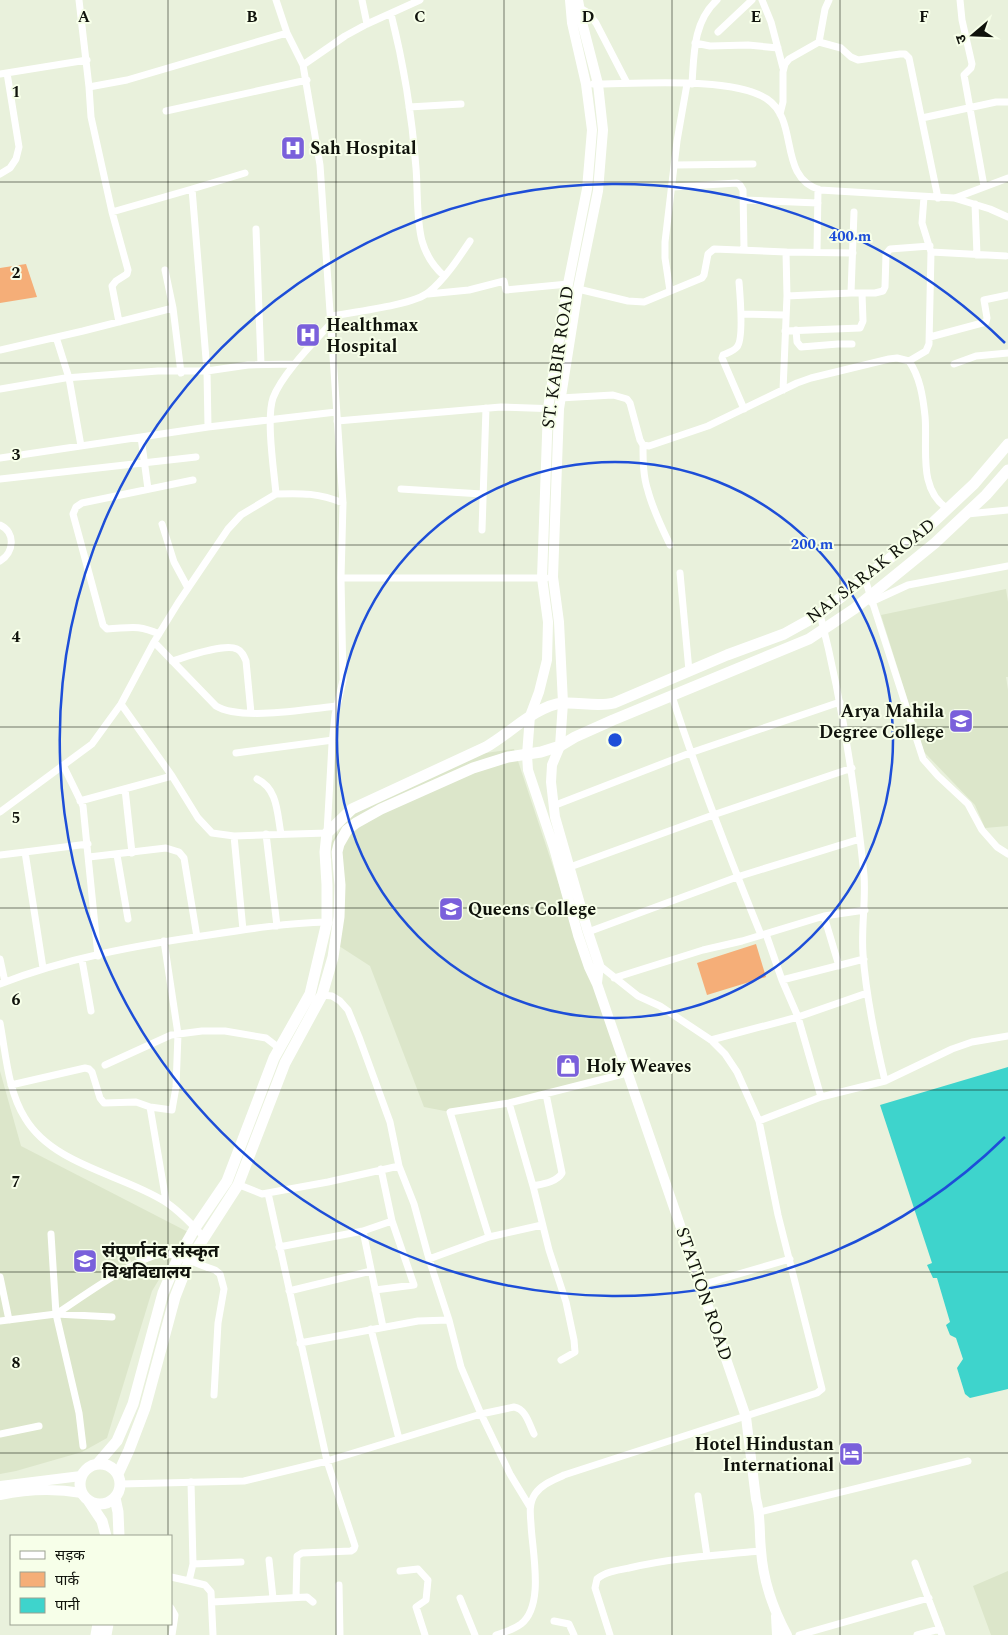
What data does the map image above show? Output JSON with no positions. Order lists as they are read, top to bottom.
{
  "streets": {
    "main road": ["ST. KABIR ROAD", "NAI SARAK ROAD", "STATION ROAD"]
  },
  "crossings": [
    ["ST. KABIR ROAD", "NAI SARAK ROAD"],
    ["ST. KABIR ROAD", "STATION ROAD"],
    ["NAI SARAK ROAD", "STATION ROAD"]
  ],
  "places": {
    "hospital": ["Sah Hospital", "Healthmax Hospital"],
    "school or university": ["Arya Mahila Degree College", "Queens College", "संपूर्णानंद संस्कृत विश्वविद्यालय"],
    "shop": ["Holy Weaves"],
    "hotel": ["Hotel Hindustan International"]
  },
  "legend": ["सड़क", "पार्क", "पानी"],
  "north": "left",
  "grid": {
    "columns": [
      "A",
      "B",
      "C",
      "D",
      "E",
      "F"
    ],
    "rows": [
      "1",
      "2",
      "3",
      "4",
      "5",
      "6",
      "7",
      "8"
    ]
  },
  "rings": ["400 m", "200 m"]
}
